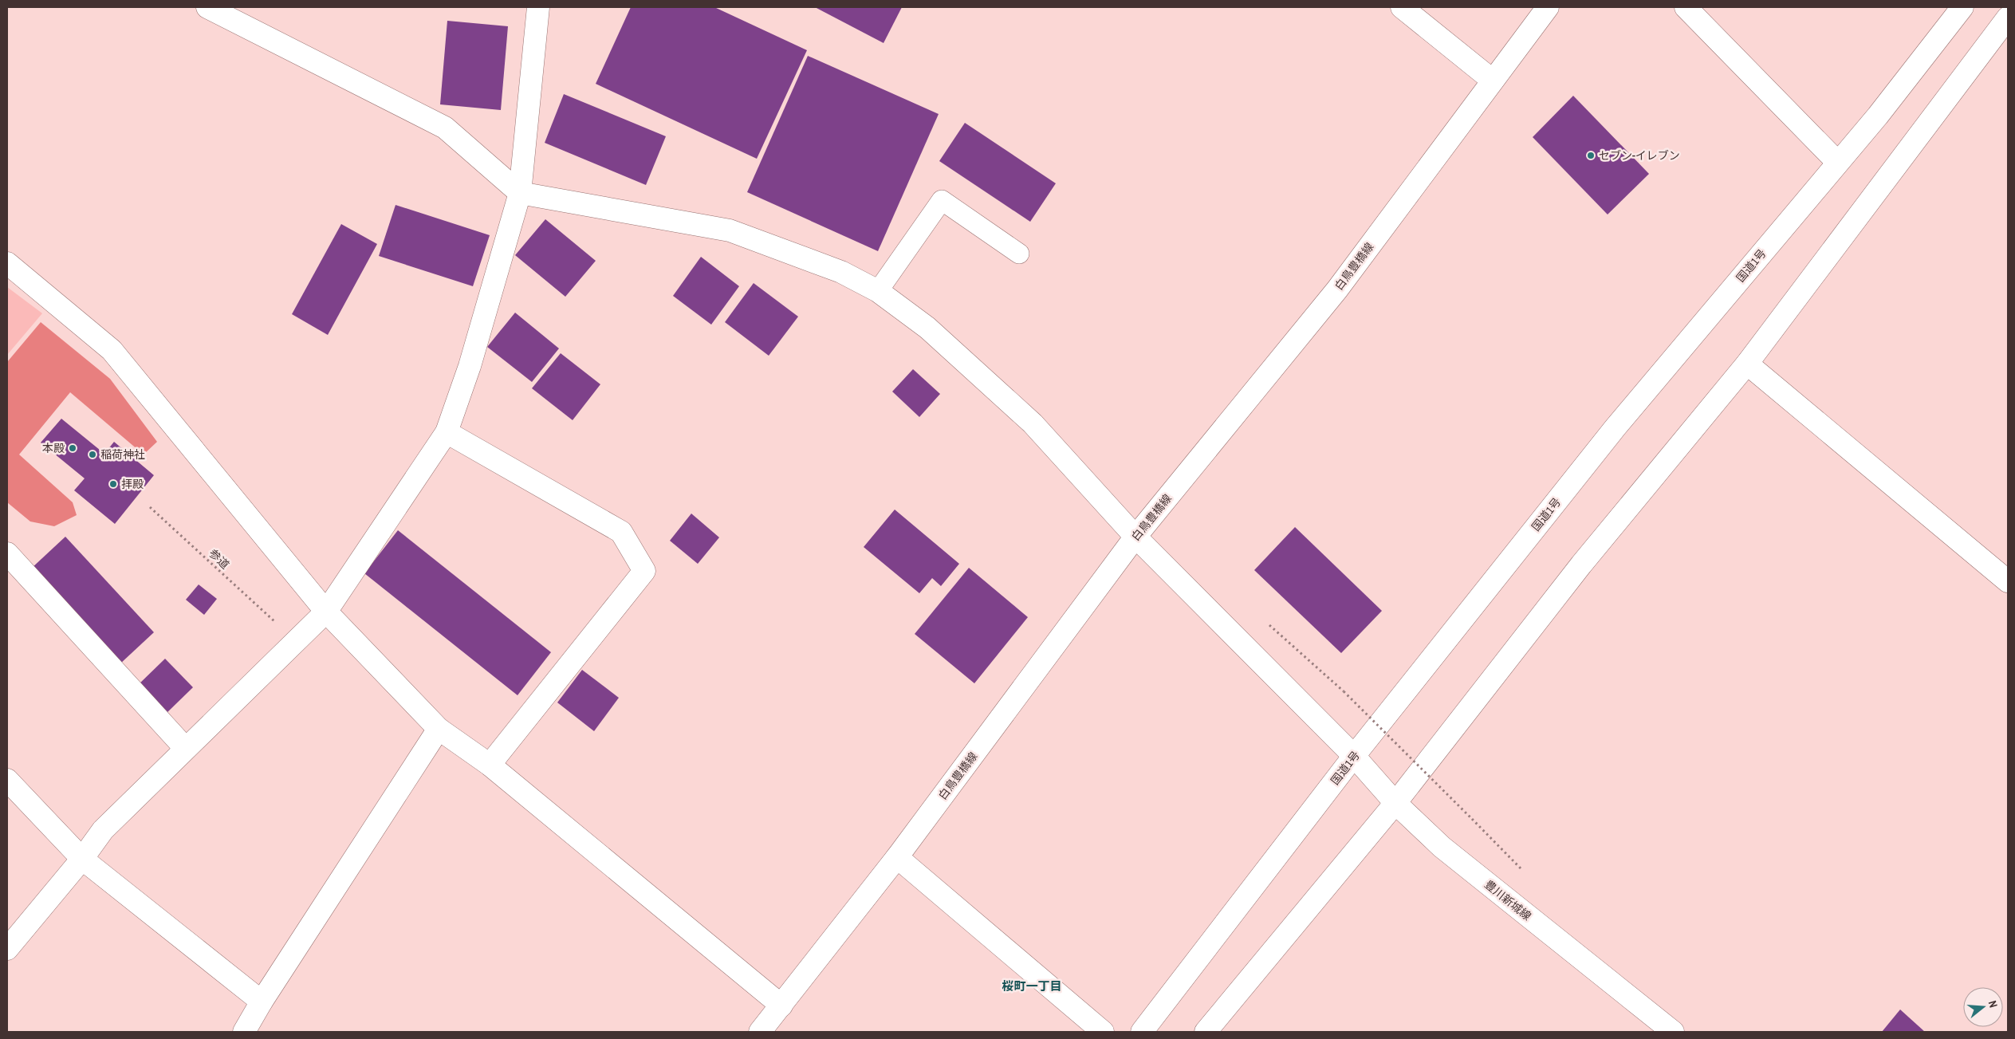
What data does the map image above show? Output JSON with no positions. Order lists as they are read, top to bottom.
{
  "streets": {
    "main road": ["国道1号", "白鳥豊橋線", "豊川新城線"],
    "path": ["参道"]
  },
  "crossings": [
    ["国道1号", "豊川新城線"],
    ["白鳥豊橋線", "豊川新城線"]
  ],
  "districts": ["桜町一丁目"],
  "places": [
    "セブン-イレブン",
    "本殿",
    "稲荷神社",
    "拝殿"
  ],
  "north": "right"
}
